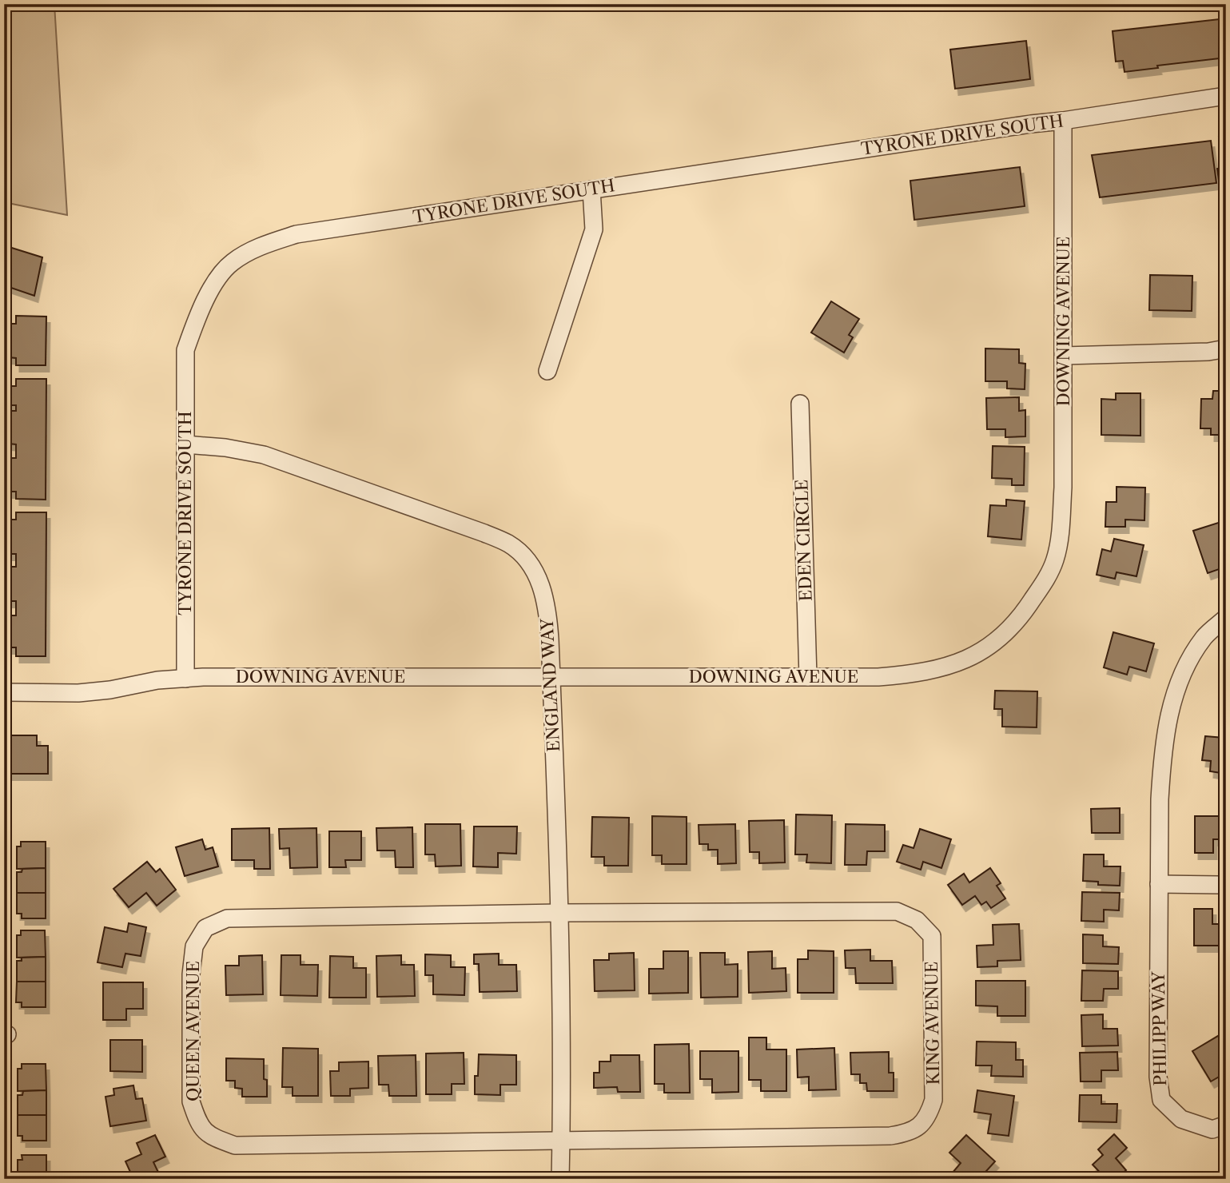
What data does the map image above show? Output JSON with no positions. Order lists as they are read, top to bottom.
{
  "streets": {
    "street": [
      "TYRONE DRIVE SOUTH",
      "DOWNING AVENUE",
      "EDEN CIRCLE",
      "ENGLAND WAY",
      "KING AVENUE",
      "PHILIPP WAY",
      "QUEEN AVENUE"
    ]
  },
  "crossings": [
    ["TYRONE DRIVE SOUTH", "DOWNING AVENUE"],
    ["TYRONE DRIVE SOUTH", "ENGLAND WAY"],
    ["DOWNING AVENUE", "EDEN CIRCLE"],
    ["DOWNING AVENUE", "ENGLAND WAY"],
    ["ENGLAND WAY", "KING AVENUE"],
    ["ENGLAND WAY", "QUEEN AVENUE"],
    ["KING AVENUE", "QUEEN AVENUE"]
  ]
}
